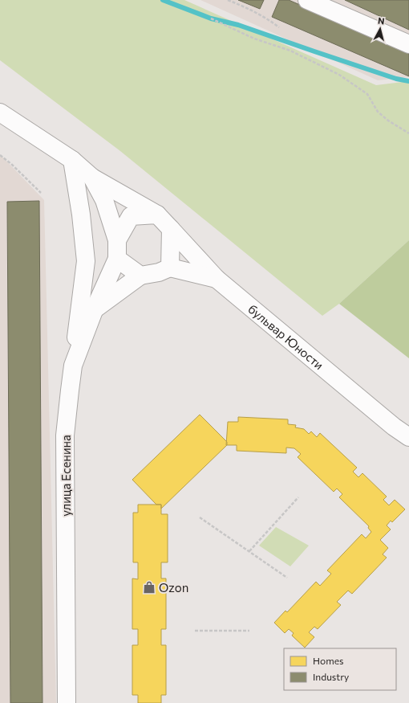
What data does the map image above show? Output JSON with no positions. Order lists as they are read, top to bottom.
{
  "streets": {
    "street": ["бульвар Юности", "улица Есенина"]
  },
  "crossings": [
    ["бульвар Юности", "улица Есенина"]
  ],
  "places": {
    "shop": ["Ozon"]
  },
  "legend": ["Homes", "Industry"],
  "north": "top"
}
